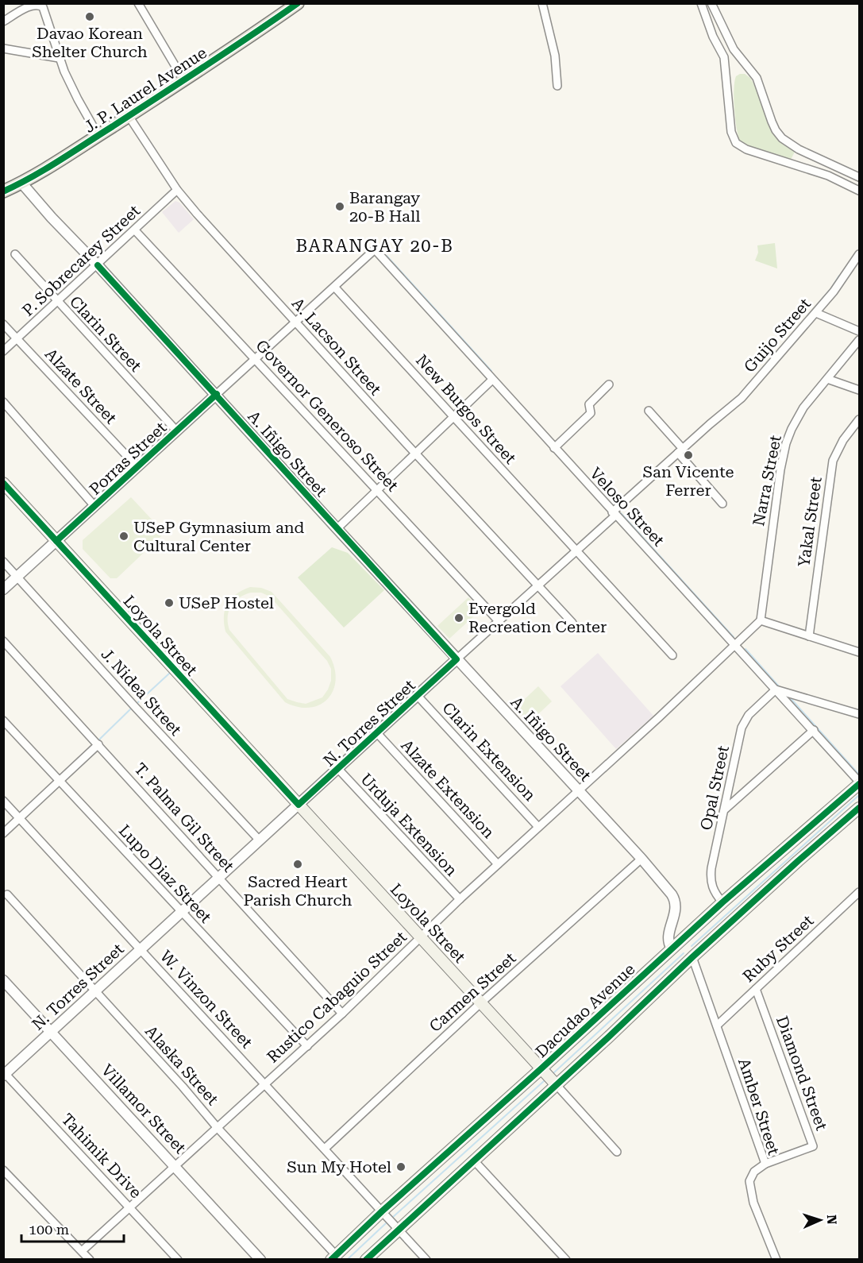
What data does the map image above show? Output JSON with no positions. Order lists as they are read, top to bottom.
{
  "streets": {
    "main road": ["J. P. Laurel Avenue", "Loyola Street", "Dacudao Avenue"],
    "street": [
      "P. Sobrecarey Street",
      "Clarin Street",
      "Guijo Street",
      "A. Lacson Street",
      "Alzate Street",
      "New Burgos Street",
      "Governor Generoso Street",
      "A. Iñigo Street",
      "Porras Street",
      "Narra Street",
      "Veloso Street",
      "Yakal Street",
      "J. Nidea Street",
      "N. Torres Street",
      "Clarin Extension",
      "Opal Street",
      "Alzate Extension",
      "T. Palma Gil Street",
      "Urduja Extension",
      "Lupo Diaz Street",
      "Ruby Street",
      "Carmen Street",
      "Rustico Cabaguio Street",
      "W. Vinzon Street",
      "Alaska Street",
      "Diamond Street",
      "Amber Street",
      "Villamor Street",
      "Tahimik Drive"
    ]
  },
  "crossings": [
    ["J. P. Laurel Avenue", "A. Lacson Street"],
    ["J. P. Laurel Avenue", "A. Iñigo Street"],
    ["P. Sobrecarey Street", "Clarin Street"],
    ["P. Sobrecarey Street", "A. Lacson Street"],
    ["P. Sobrecarey Street", "Alzate Street"],
    ["P. Sobrecarey Street", "Governor Generoso Street"],
    ["P. Sobrecarey Street", "A. Iñigo Street"],
    ["Clarin Street", "Porras Street"],
    ["Guijo Street", "N. Torres Street"],
    ["A. Lacson Street", "Porras Street"],
    ["A. Lacson Street", "N. Torres Street"],
    ["Alzate Street", "Porras Street"],
    ["New Burgos Street", "Porras Street"],
    ["New Burgos Street", "N. Torres Street"],
    ["Governor Generoso Street", "Porras Street"],
    ["Governor Generoso Street", "N. Torres Street"],
    ["A. Iñigo Street", "Porras Street"],
    ["A. Iñigo Street", "N. Torres Street"],
    ["A. Iñigo Street", "Carmen Street"],
    ["A. Iñigo Street", "Rustico Cabaguio Street"],
    ["A. Iñigo Street", "Dacudao Avenue"],
    ["Porras Street", "Veloso Street"],
    ["Porras Street", "Loyola Street"],
    ["Porras Street", "J. Nidea Street"],
    ["Narra Street", "Rustico Cabaguio Street"],
    ["Veloso Street", "N. Torres Street"],
    ["Veloso Street", "Opal Street"],
    ["Veloso Street", "Rustico Cabaguio Street"],
    ["Veloso Street", "Dacudao Avenue"],
    ["Loyola Street", "N. Torres Street"],
    ["Loyola Street", "Carmen Street"],
    ["Loyola Street", "Rustico Cabaguio Street"],
    ["Loyola Street", "Dacudao Avenue"],
    ["J. Nidea Street", "N. Torres Street"],
    ["N. Torres Street", "Clarin Extension"],
    ["N. Torres Street", "Alzate Extension"],
    ["N. Torres Street", "T. Palma Gil Street"],
    ["N. Torres Street", "Urduja Extension"],
    ["N. Torres Street", "Lupo Diaz Street"],
    ["N. Torres Street", "W. Vinzon Street"],
    ["N. Torres Street", "Alaska Street"],
    ["N. Torres Street", "Villamor Street"],
    ["N. Torres Street", "Tahimik Drive"],
    ["Clarin Extension", "Rustico Cabaguio Street"],
    ["Opal Street", "Dacudao Avenue"],
    ["Alzate Extension", "Rustico Cabaguio Street"],
    ["T. Palma Gil Street", "Rustico Cabaguio Street"],
    ["Urduja Extension", "Rustico Cabaguio Street"],
    ["Lupo Diaz Street", "Rustico Cabaguio Street"],
    ["Ruby Street", "Diamond Street"],
    ["Ruby Street", "Amber Street"],
    ["Carmen Street", "W. Vinzon Street"],
    ["Rustico Cabaguio Street", "W. Vinzon Street"],
    ["Rustico Cabaguio Street", "Alaska Street"],
    ["Rustico Cabaguio Street", "Villamor Street"],
    ["Rustico Cabaguio Street", "Tahimik Drive"],
    ["W. Vinzon Street", "Dacudao Avenue"],
    ["Dacudao Avenue", "Alaska Street"],
    ["Diamond Street", "Amber Street"]
  ],
  "districts": ["BARANGAY 20-B"],
  "places": [
    "Davao Korean Shelter Church",
    "Barangay 20-B Hall",
    "San Vicente Ferrer",
    "USeP Gymnasium and Cultural Center",
    "USeP Hostel",
    "Evergold Recreation Center",
    "Sacred Heart Parish Church",
    "Sun My Hotel"
  ],
  "scale_bar": "100 m",
  "north": "right"
}
